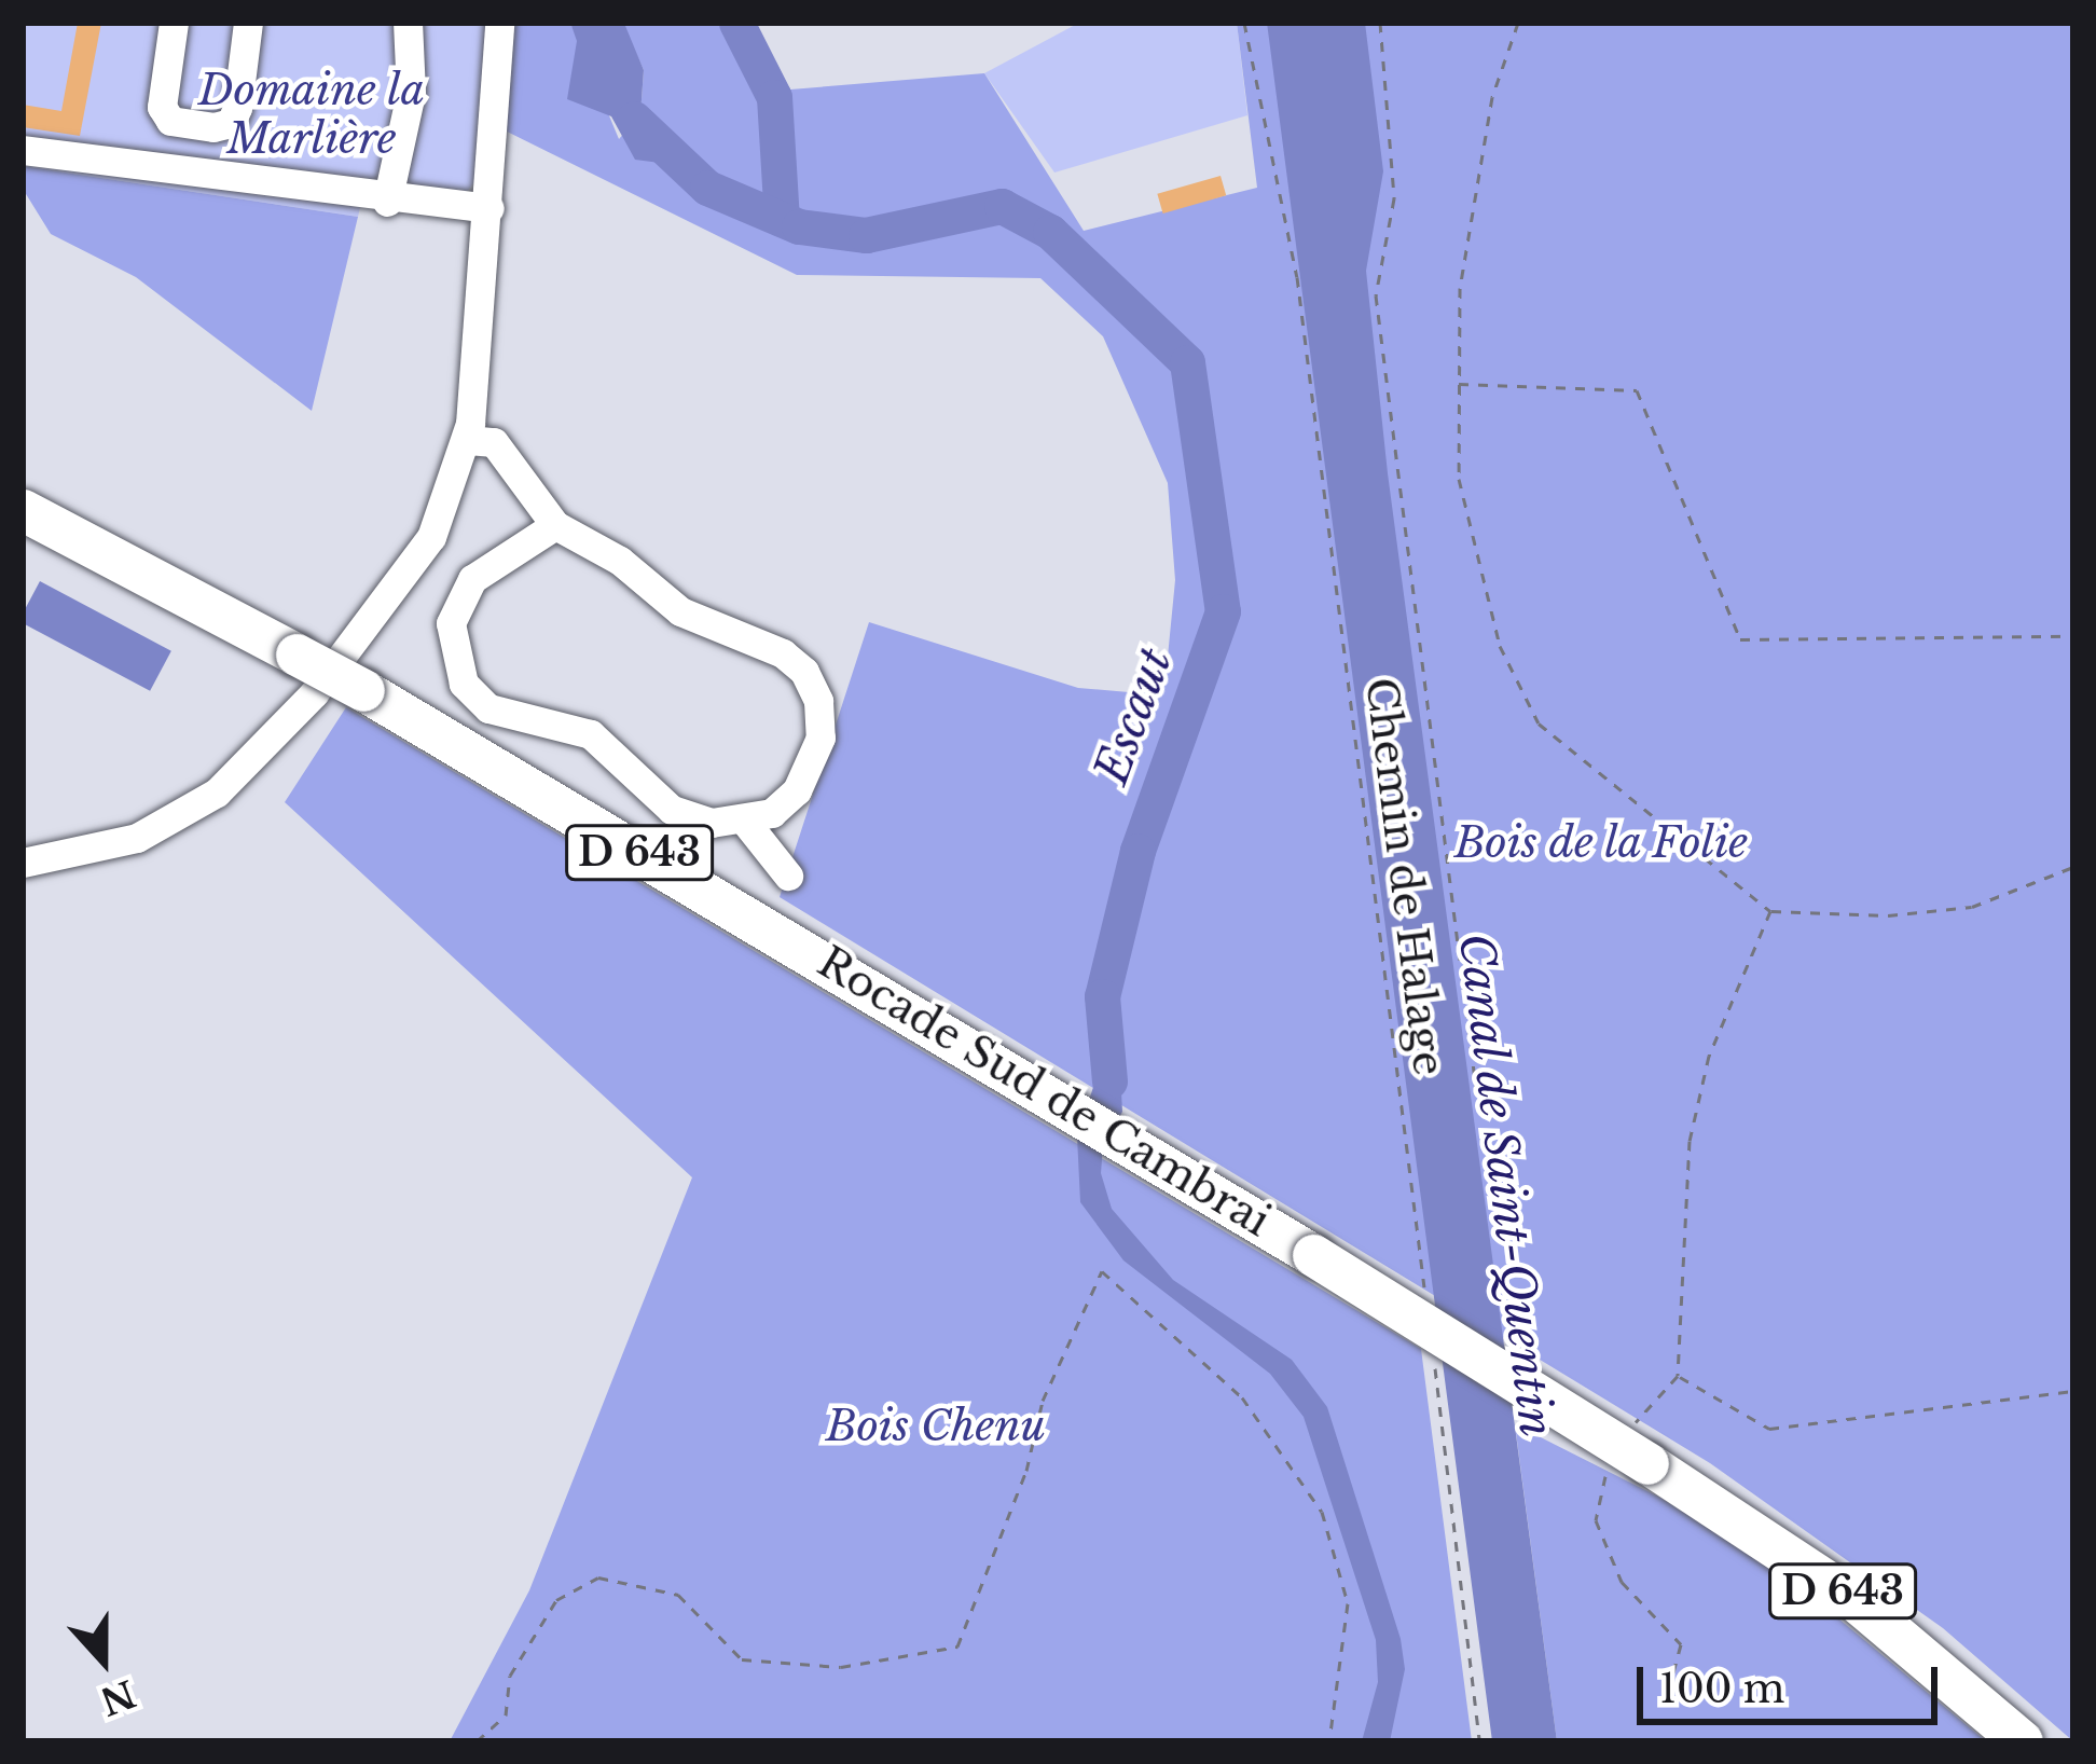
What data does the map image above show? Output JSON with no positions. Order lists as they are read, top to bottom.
{
  "streets": {
    "highway": ["D 643", "Rocade Sud de Cambrai"],
    "path": ["Chemin de Halage"]
  },
  "water": ["Escaut", "Canal de Saint-Quentin"],
  "parks": ["Domaine la Marlière", "Bois de la Folie", "Bois Chenu"],
  "scale_bar": "100 m",
  "north": "bottom"
}
